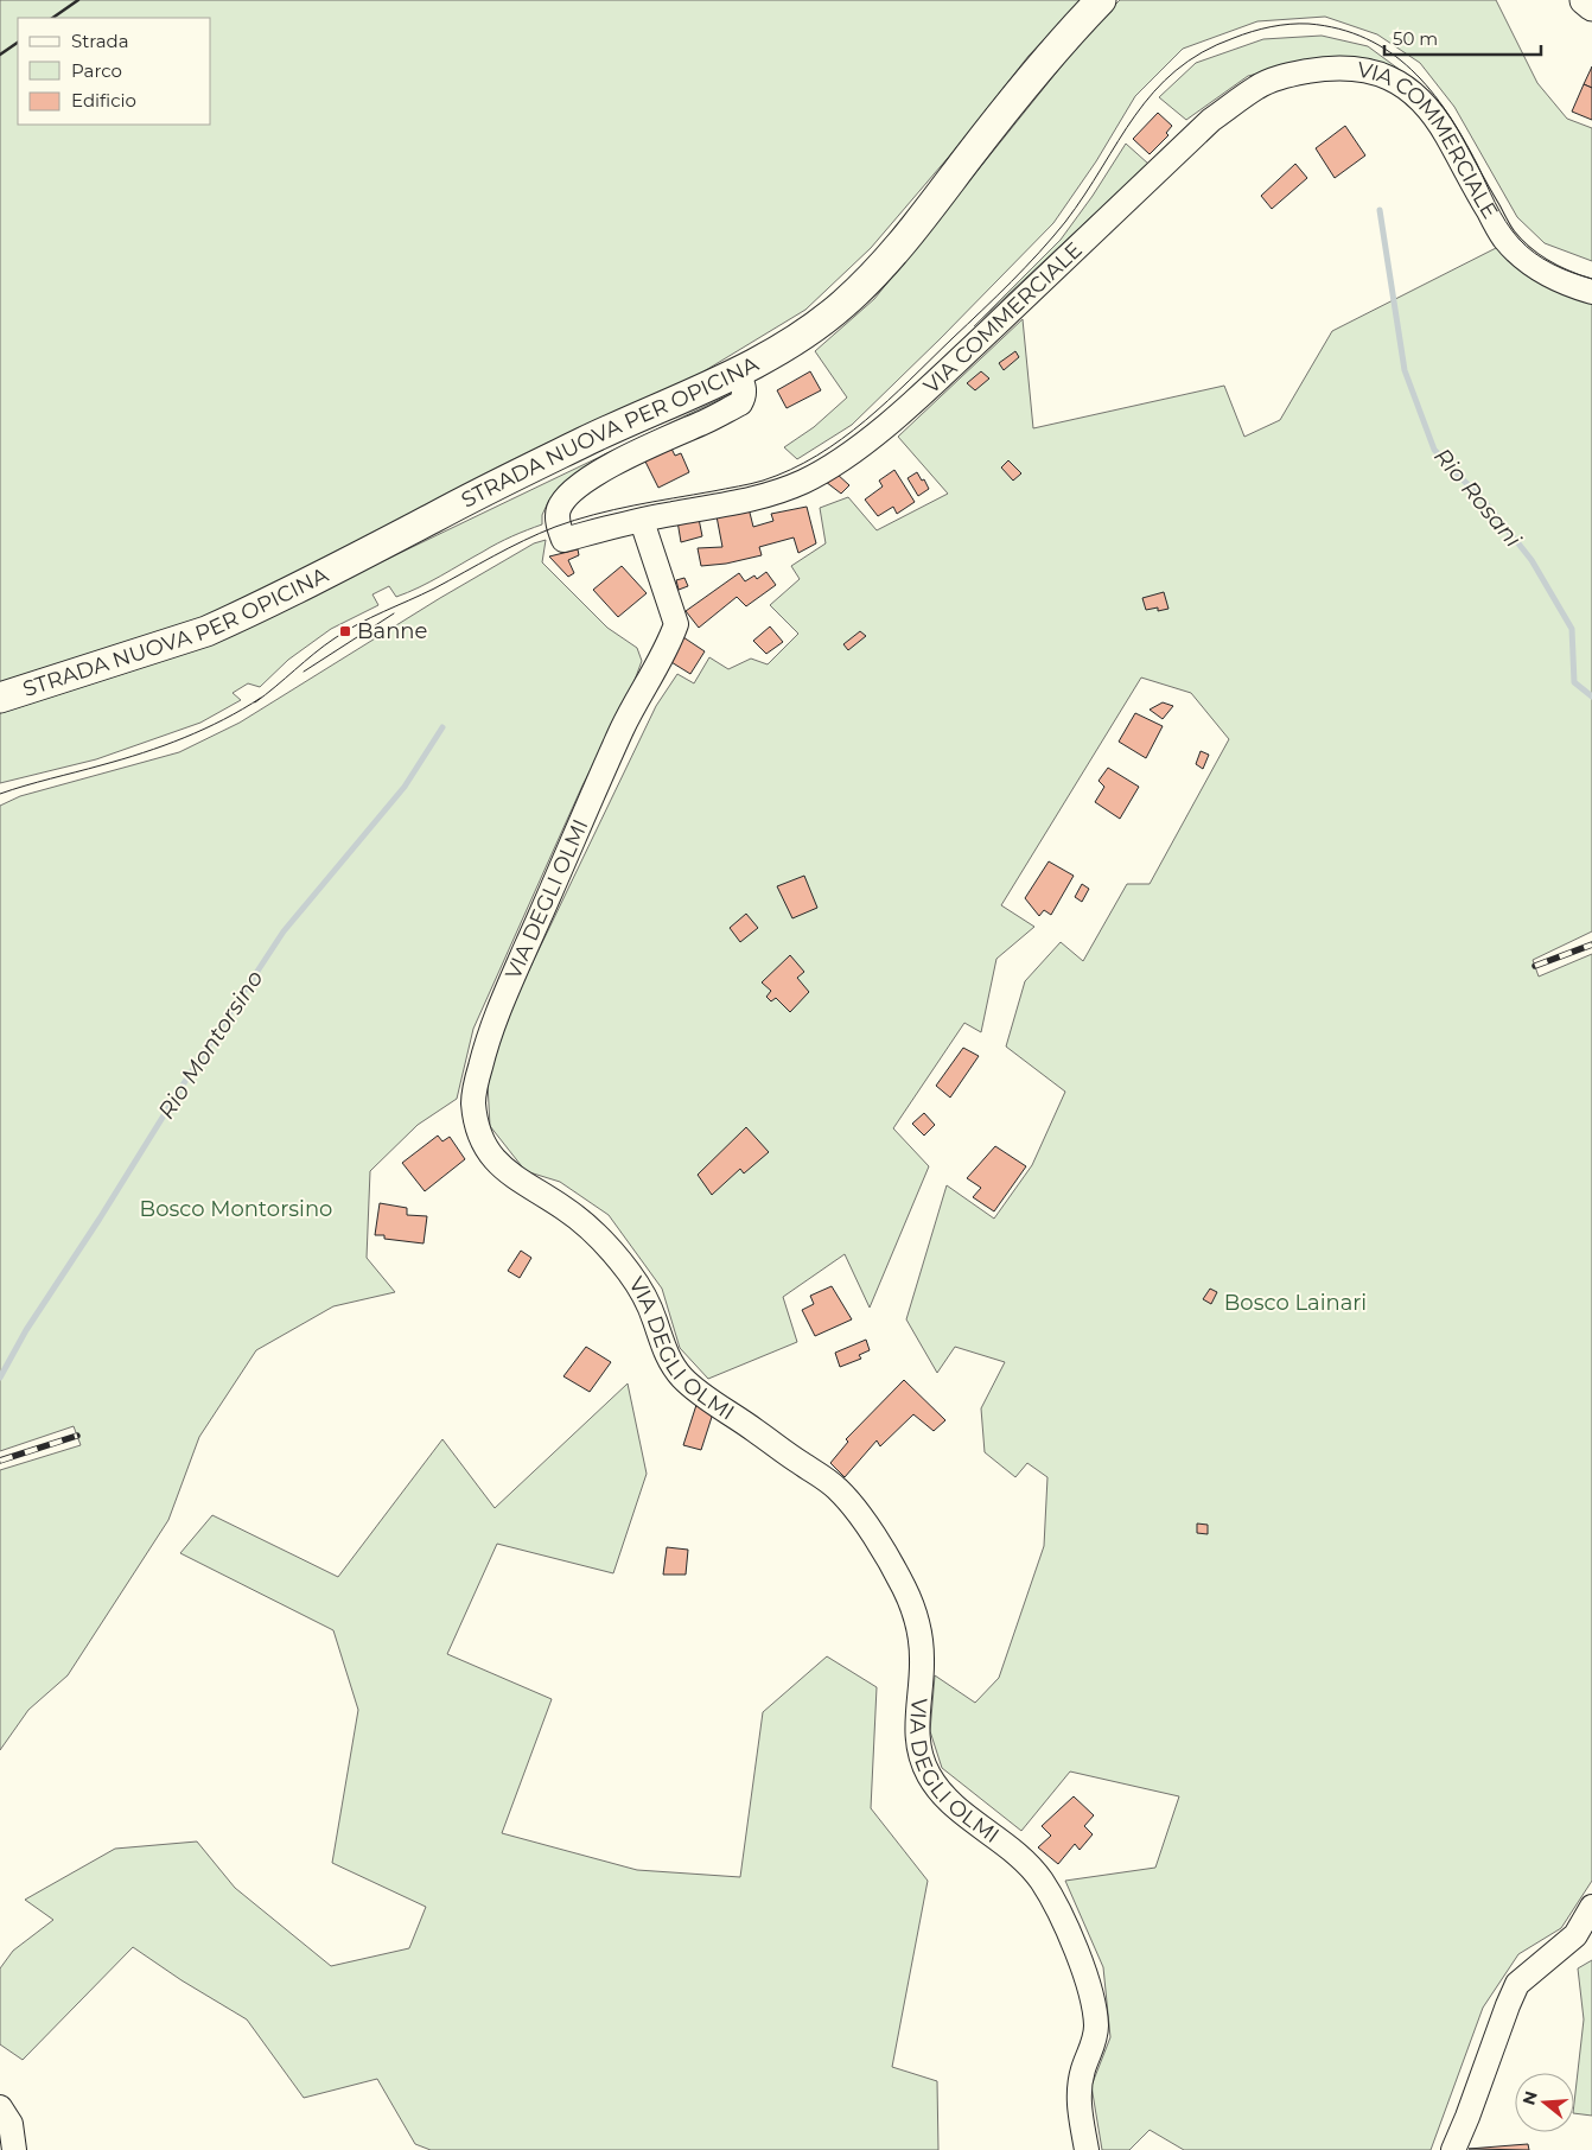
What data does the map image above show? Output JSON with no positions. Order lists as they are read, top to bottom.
{
  "streets": {
    "main road": ["STRADA NUOVA PER OPICINA"],
    "street": ["VIA COMMERCIALE", "VIA DEGLI OLMI"]
  },
  "crossings": [
    ["VIA COMMERCIALE", "STRADA NUOVA PER OPICINA"],
    ["VIA COMMERCIALE", "VIA DEGLI OLMI"]
  ],
  "water": ["Rio Rosani", "Rio Montorsino"],
  "parks": ["Bosco Montorsino", "Bosco Lainari"],
  "places": {
    "transit": ["Banne"]
  },
  "legend": ["Strada", "Parco", "Edificio"],
  "scale_bar": "50 m",
  "north": "left"
}
